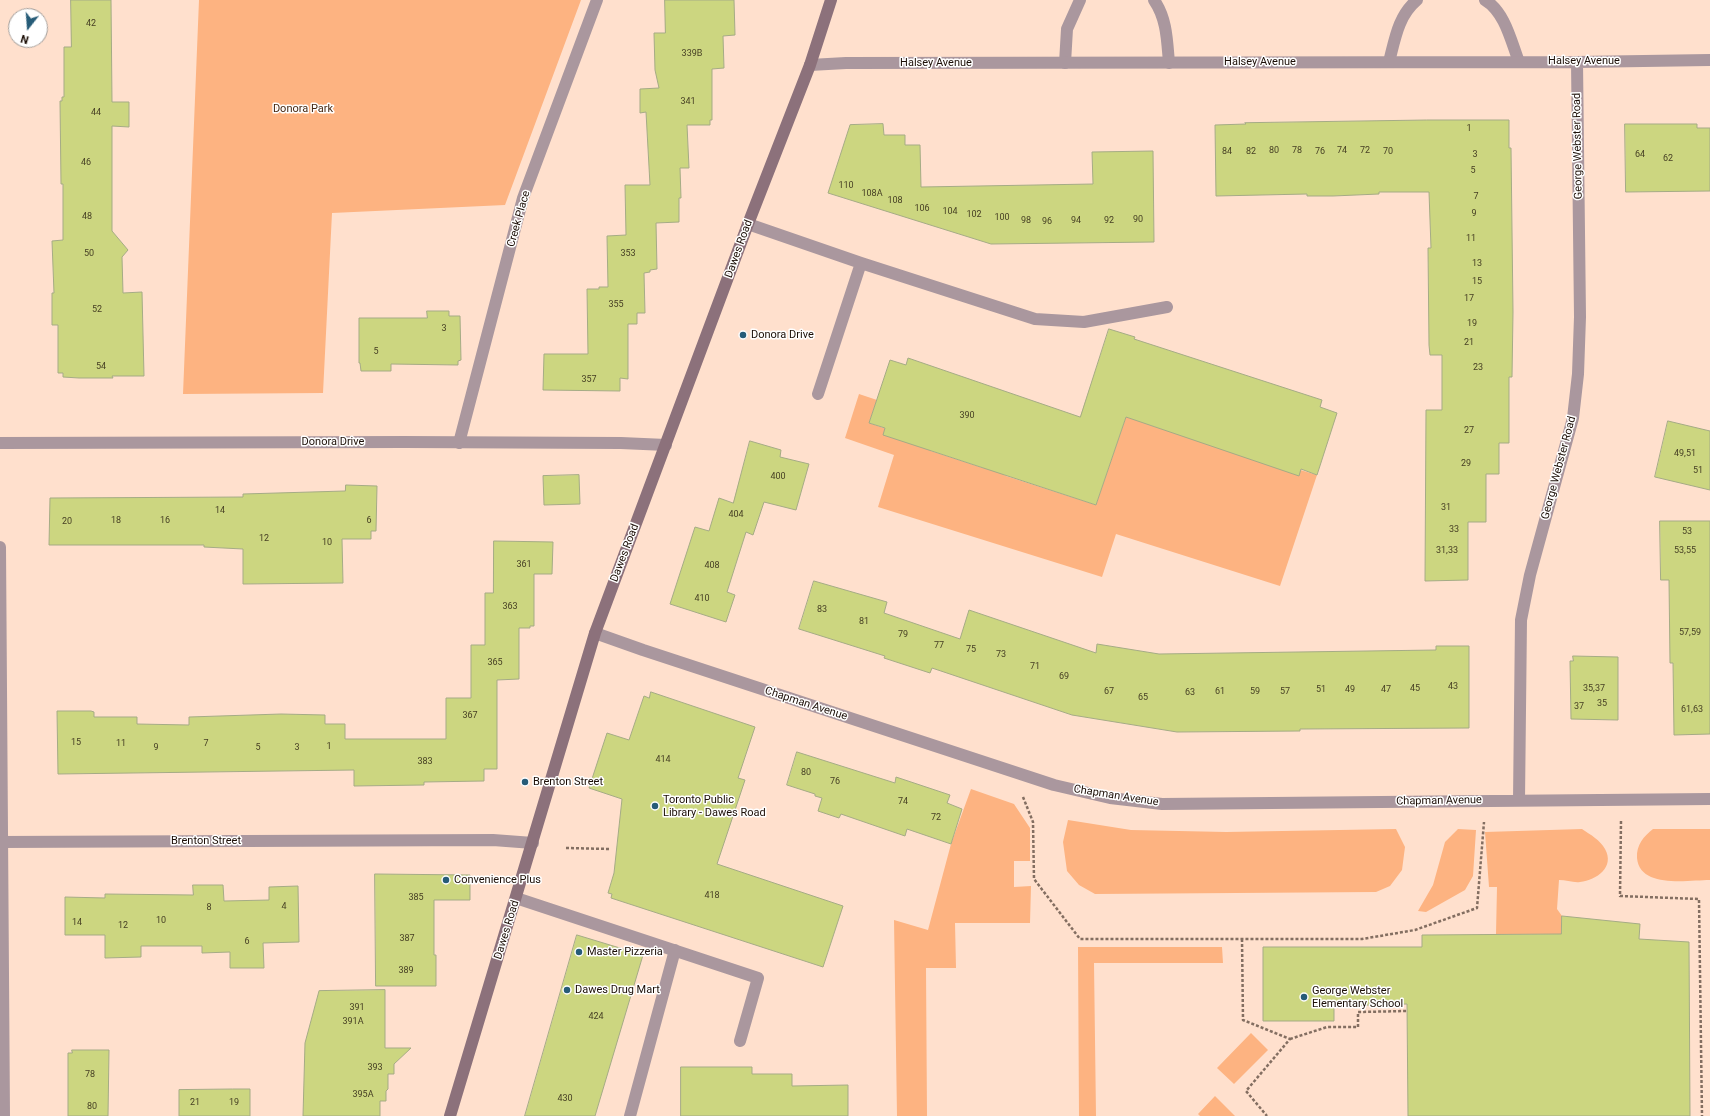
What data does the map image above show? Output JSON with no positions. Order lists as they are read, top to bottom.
{
  "streets": {
    "street": [
      "Halsey Avenue",
      "George Webster Road",
      "Creek Place",
      "Dawes Road",
      "Donora Drive",
      "Chapman Avenue",
      "Brenton Street"
    ]
  },
  "crossings": [
    ["Halsey Avenue", "George Webster Road"],
    ["Halsey Avenue", "Dawes Road"],
    ["George Webster Road", "Chapman Avenue"],
    ["Creek Place", "Donora Drive"],
    ["Dawes Road", "Donora Drive"],
    ["Dawes Road", "Chapman Avenue"],
    ["Dawes Road", "Brenton Street"]
  ],
  "parks": ["Donora Park"],
  "places": [
    "Donora Drive",
    "Brenton Street",
    "Toronto Public Library - Dawes Road",
    "Convenience Plus",
    "Master Pizzeria",
    "Dawes Drug Mart",
    "George Webster Elementary School"
  ],
  "house_numbers": [
    "42",
    "339B",
    "341",
    "44",
    "1",
    "80",
    "78",
    "74",
    "72",
    "84",
    "82",
    "76",
    "70",
    "3",
    "64",
    "62",
    "46",
    "5",
    "110",
    "108A",
    "7",
    "108",
    "106",
    "104",
    "9",
    "102",
    "48",
    "100",
    "90",
    "98",
    "94",
    "92",
    "96",
    "11",
    "50",
    "353",
    "13",
    "15",
    "17",
    "355",
    "52",
    "19",
    "3",
    "21",
    "5",
    "54",
    "23",
    "357",
    "390",
    "27",
    "49,51",
    "29",
    "51",
    "400",
    "31",
    "14",
    "404",
    "18",
    "16",
    "6",
    "20",
    "33",
    "53",
    "12",
    "10",
    "31,33",
    "53,55",
    "361",
    "408",
    "410",
    "363",
    "83",
    "81",
    "57,59",
    "79",
    "77",
    "75",
    "73",
    "365",
    "71",
    "69",
    "43",
    "45",
    "35,37",
    "51",
    "49",
    "47",
    "67",
    "61",
    "59",
    "57",
    "63",
    "65",
    "35",
    "37",
    "61,63",
    "367",
    "15",
    "11",
    "7",
    "1",
    "9",
    "5",
    "3",
    "414",
    "383",
    "80",
    "76",
    "74",
    "72",
    "418",
    "385",
    "4",
    "8",
    "10",
    "14",
    "12",
    "387",
    "6",
    "389",
    "391",
    "424",
    "391A",
    "393",
    "78",
    "395A",
    "430",
    "21",
    "19",
    "80"
  ],
  "north": "bottom"
}
